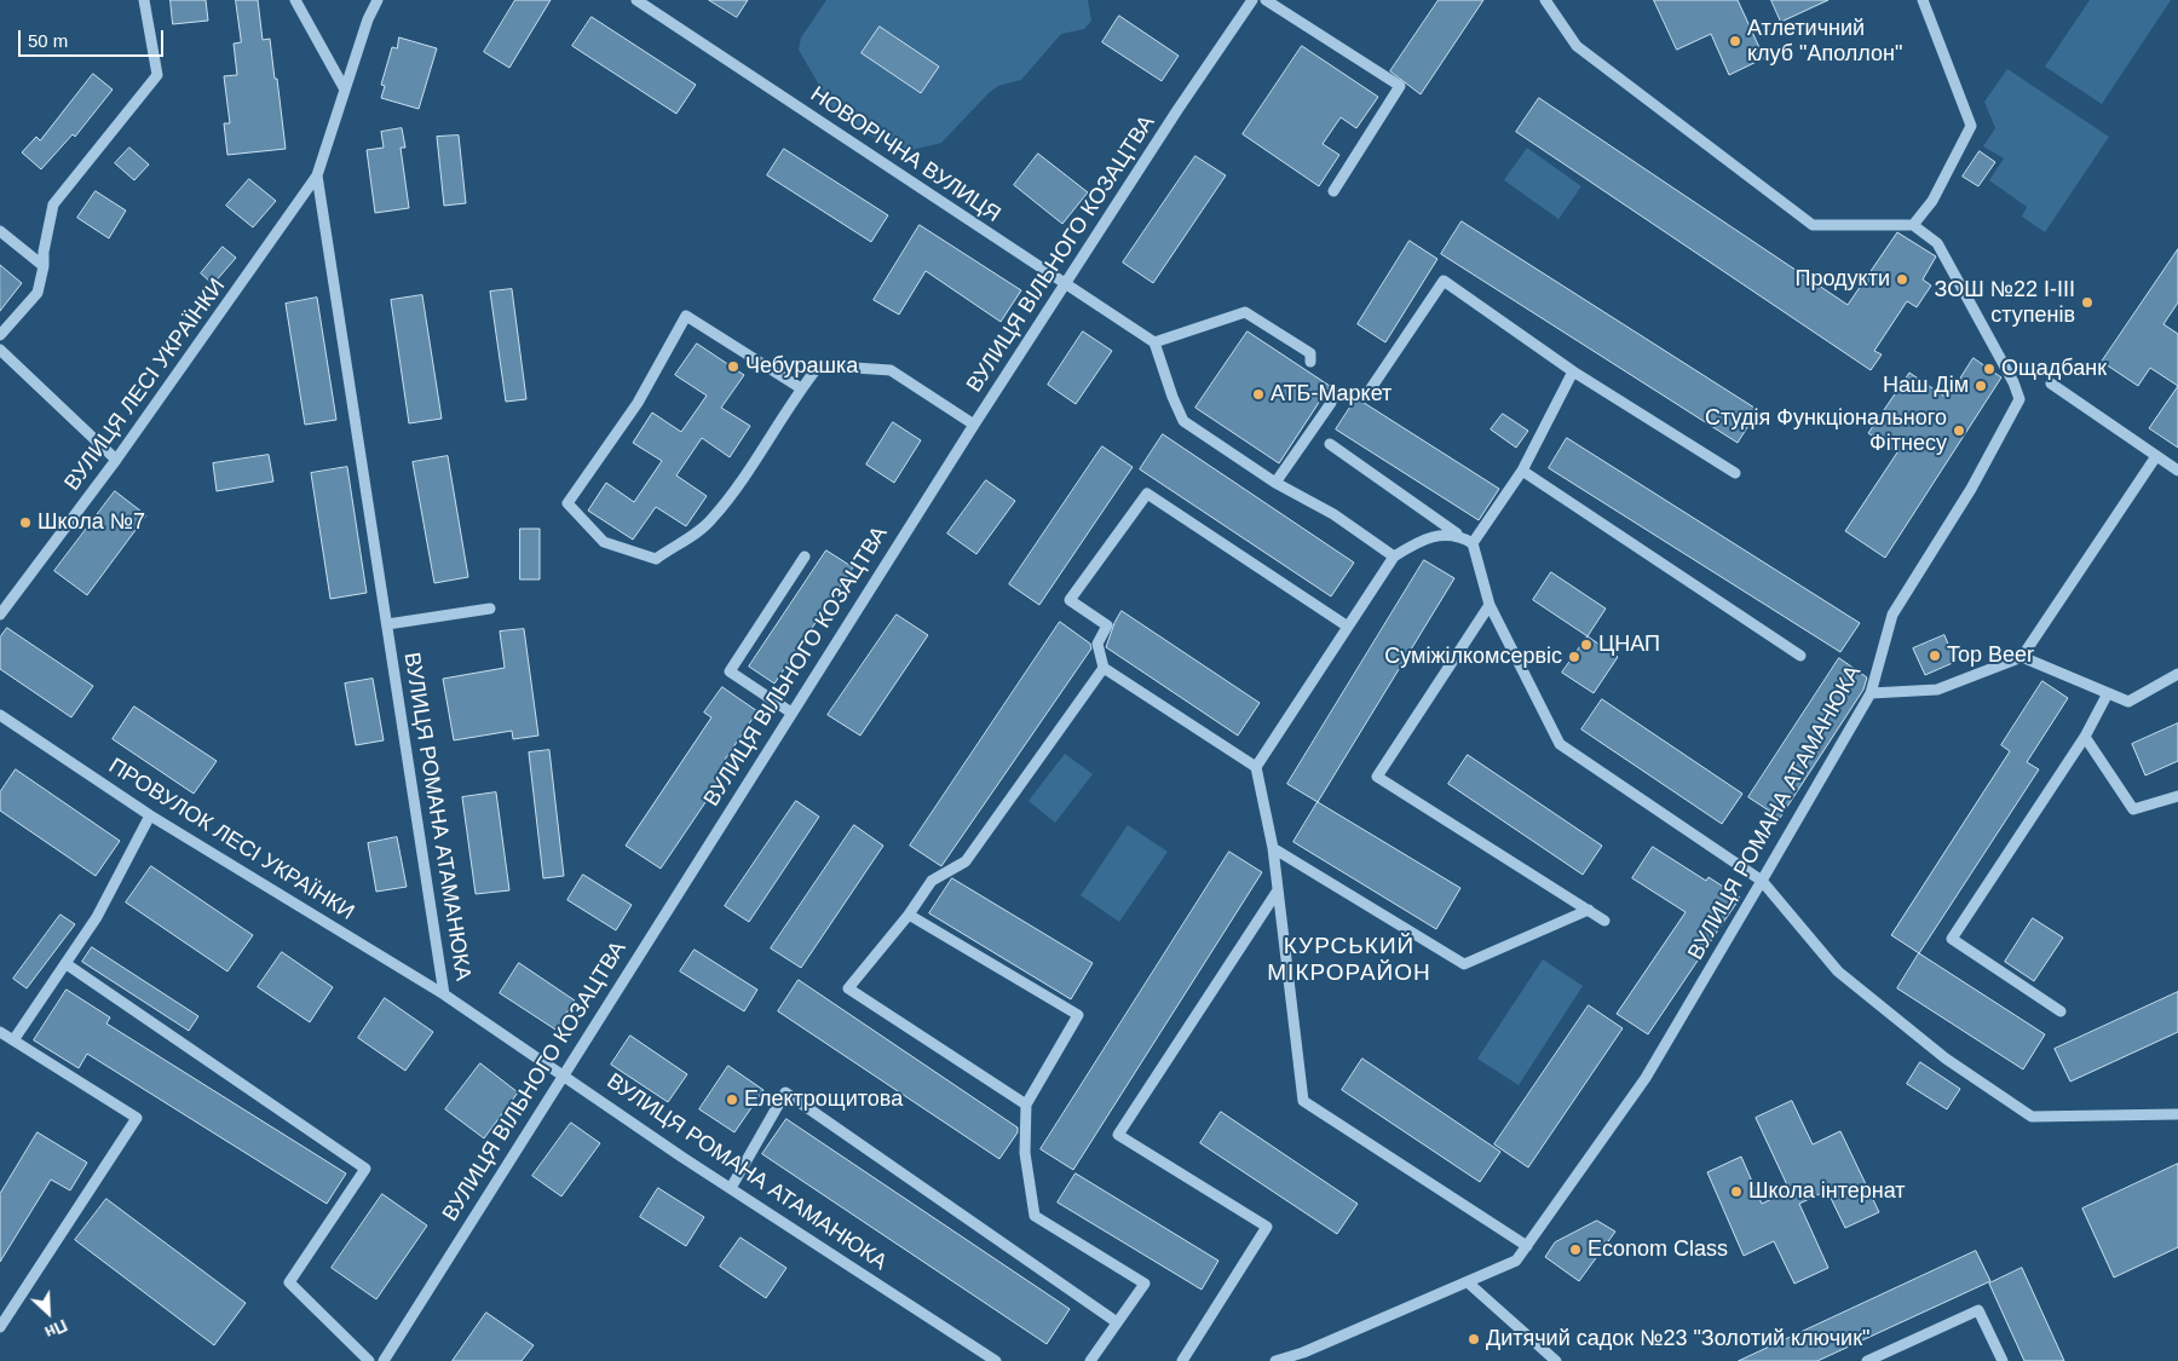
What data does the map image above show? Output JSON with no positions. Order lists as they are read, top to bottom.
{
  "streets": {
    "street": [
      "НОВОРІЧНА ВУЛИЦЯ",
      "ВУЛИЦЯ ВІЛЬНОГО КОЗАЦТВА",
      "ВУЛИЦЯ ЛЕСІ УКРАЇНКИ",
      "ВУЛИЦЯ РОМАНА АТАМАНЮКА",
      "ПРОВУЛОК ЛЕСІ УКРАЇНКИ"
    ]
  },
  "crossings": [
    ["НОВОРІЧНА ВУЛИЦЯ", "ВУЛИЦЯ ВІЛЬНОГО КОЗАЦТВА"],
    ["ВУЛИЦЯ ВІЛЬНОГО КОЗАЦТВА", "ВУЛИЦЯ РОМАНА АТАМАНЮКА"],
    ["ВУЛИЦЯ ЛЕСІ УКРАЇНКИ", "ВУЛИЦЯ РОМАНА АТАМАНЮКА"],
    ["ВУЛИЦЯ РОМАНА АТАМАНЮКА", "ПРОВУЛОК ЛЕСІ УКРАЇНКИ"]
  ],
  "districts": ["КУРСЬКИЙ МІКРОРАЙОН"],
  "places": [
    "Атлетичний клуб \"Аполлон\"",
    "Продукти",
    "ЗОШ №22 І-ІІІ ступенів",
    "Чебурашка",
    "Ощадбанк",
    "Наш Дім",
    "АТБ-Маркет",
    "Студія Функціонального Фітнесу",
    "Школа №7",
    "ЦНАП",
    "Top Beer",
    "Суміжілкомсервіс",
    "Електрощитова",
    "Школа інтернат",
    "Econom Class",
    "Дитячий садок №23 \"Золотий ключик\""
  ],
  "scale_bar": "50 m",
  "north": "bottom right"
}
